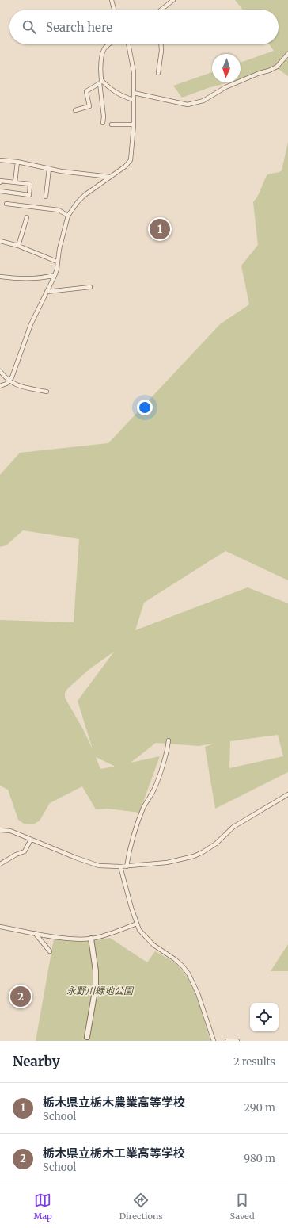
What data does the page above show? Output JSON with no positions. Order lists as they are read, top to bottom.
{
  "parks": ["永野川緑地公園"],
  "north": "bottom",
  "page": {
    "search": "Search here",
    "pins": ["1", "2"],
    "heading": ["Nearby", "2 results"],
    "list": [
      {
        "mark": "1",
        "name": "栃木県立栃木農業高等学校",
        "note": "School",
        "value": "290 m"
      },
      {
        "mark": "2",
        "name": "栃木県立栃木工業高等学校",
        "note": "School",
        "value": "980 m"
      }
    ],
    "nav": ["Map", "Directions", "Saved"]
  }
}
